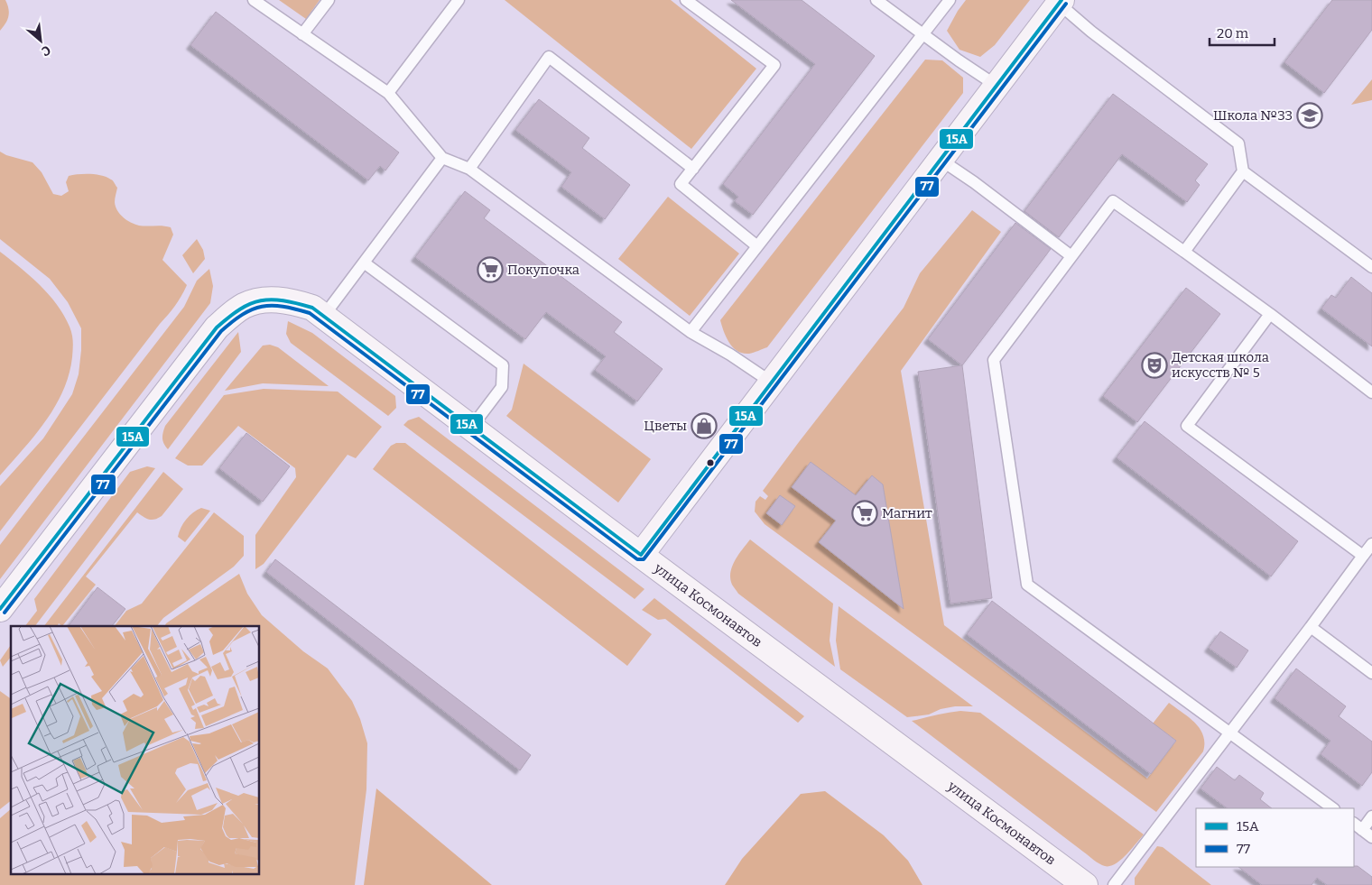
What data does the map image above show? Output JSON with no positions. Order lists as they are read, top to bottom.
{
  "streets": {
    "main road": ["улица Космонавтов"]
  },
  "places": {
    "school or university": ["Школа №33"],
    "supermarket": ["Покупочка", "Магнит"],
    "theatre": ["Детская школа искусств № 5"],
    "shop": ["Цветы"]
  },
  "lines": ["transit line 15А", "transit line 77"],
  "legend": ["15А", "77"],
  "scale_bar": "20 m",
  "north": "bottom right"
}
